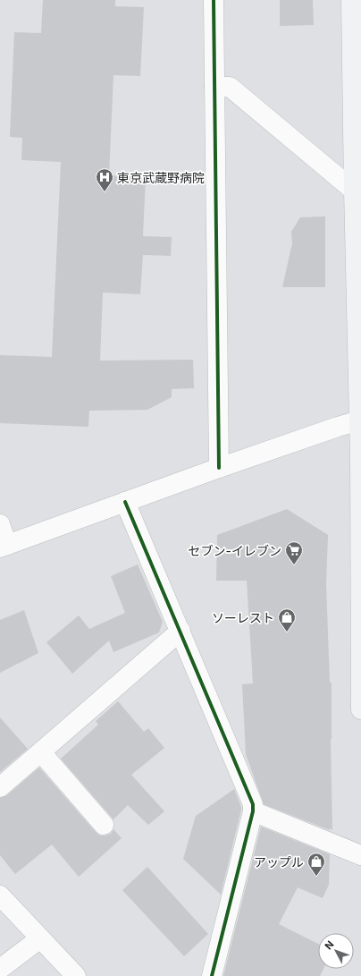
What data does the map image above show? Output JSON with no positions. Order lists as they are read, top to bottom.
{
  "places": {
    "hospital": ["東京武蔵野病院"],
    "supermarket": ["セブン-イレブン"],
    "shop": ["ソーレスト", "アップル"]
  },
  "north": "top left"
}
